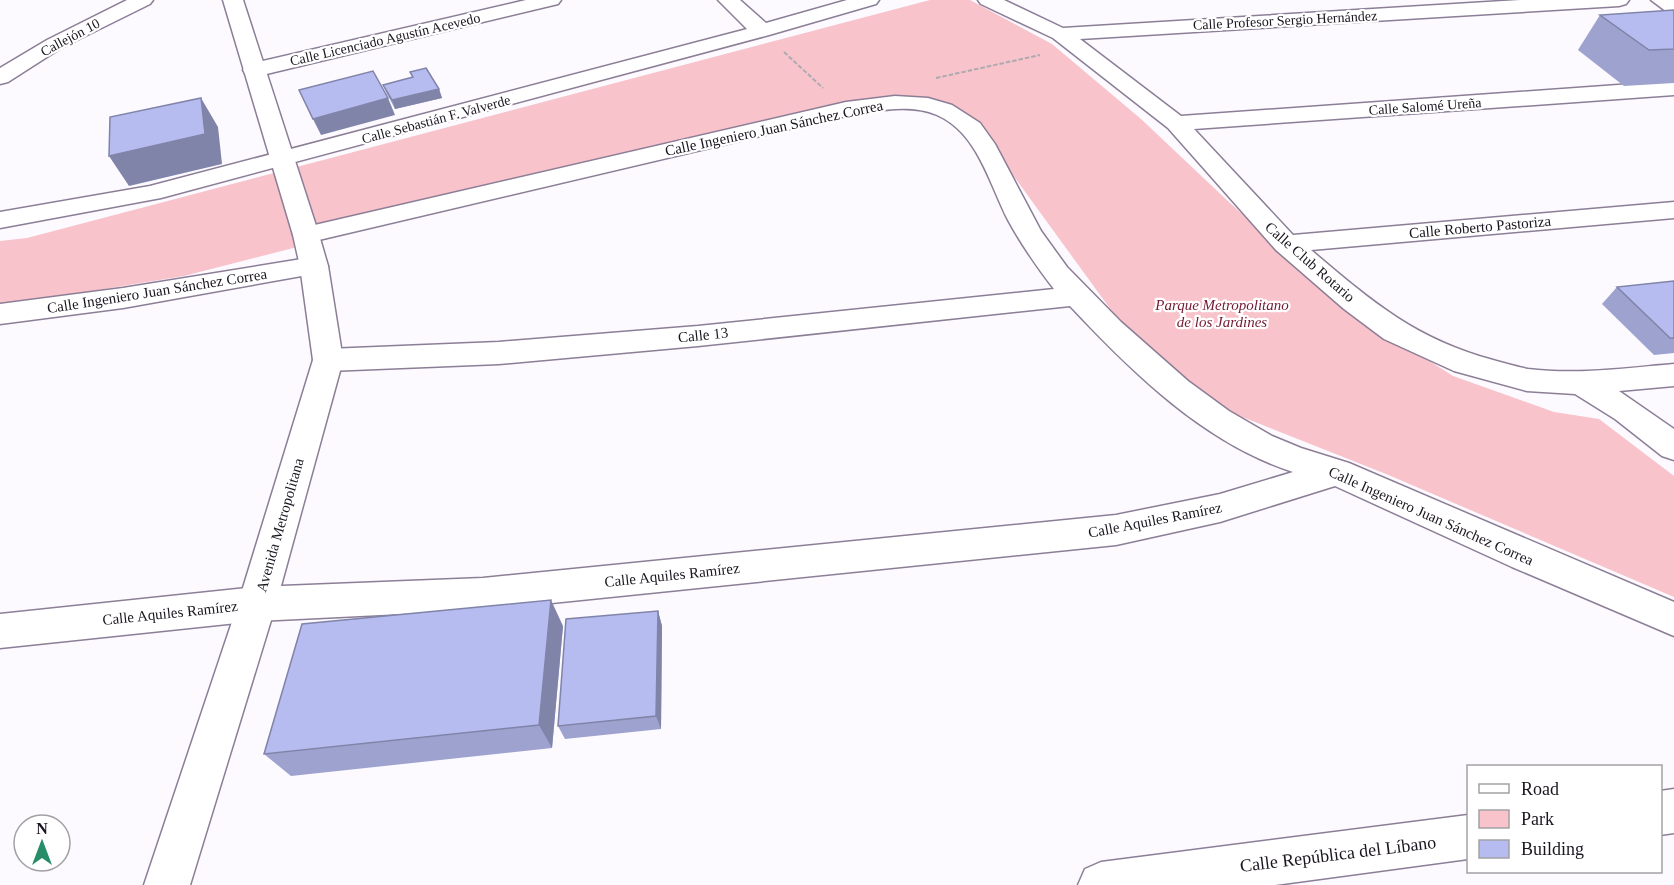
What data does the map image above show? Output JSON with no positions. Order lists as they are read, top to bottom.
{
  "streets": {
    "street": [
      "Calle Profesor Sergio Hernández",
      "Callejón 10",
      "Calle Licenciado Agustín Acevedo",
      "Calle Salomé Ureña",
      "Calle Sebastián F. Valverde",
      "Calle Ingeniero Juan Sánchez Correa",
      "Calle Roberto Pastoriza",
      "Calle Club Rotario",
      "Calle 13",
      "Calle Aquiles Ramírez",
      "Avenida Metropolitana",
      "Calle República del Líbano"
    ]
  },
  "crossings": [
    ["Calle Profesor Sergio Hernández", "Calle Club Rotario"],
    ["Calle Licenciado Agustín Acevedo", "Avenida Metropolitana"],
    ["Calle Salomé Ureña", "Calle Club Rotario"],
    ["Calle Sebastián F. Valverde", "Avenida Metropolitana"],
    ["Calle Ingeniero Juan Sánchez Correa", "Calle 13"],
    ["Calle Ingeniero Juan Sánchez Correa", "Calle Aquiles Ramírez"],
    ["Calle Ingeniero Juan Sánchez Correa", "Avenida Metropolitana"],
    ["Calle Roberto Pastoriza", "Calle Club Rotario"],
    ["Calle 13", "Avenida Metropolitana"],
    ["Calle Aquiles Ramírez", "Avenida Metropolitana"]
  ],
  "parks": ["Parque Metropolitano de los Jardines"],
  "legend": ["Road", "Park", "Building"],
  "north": "top"
}
